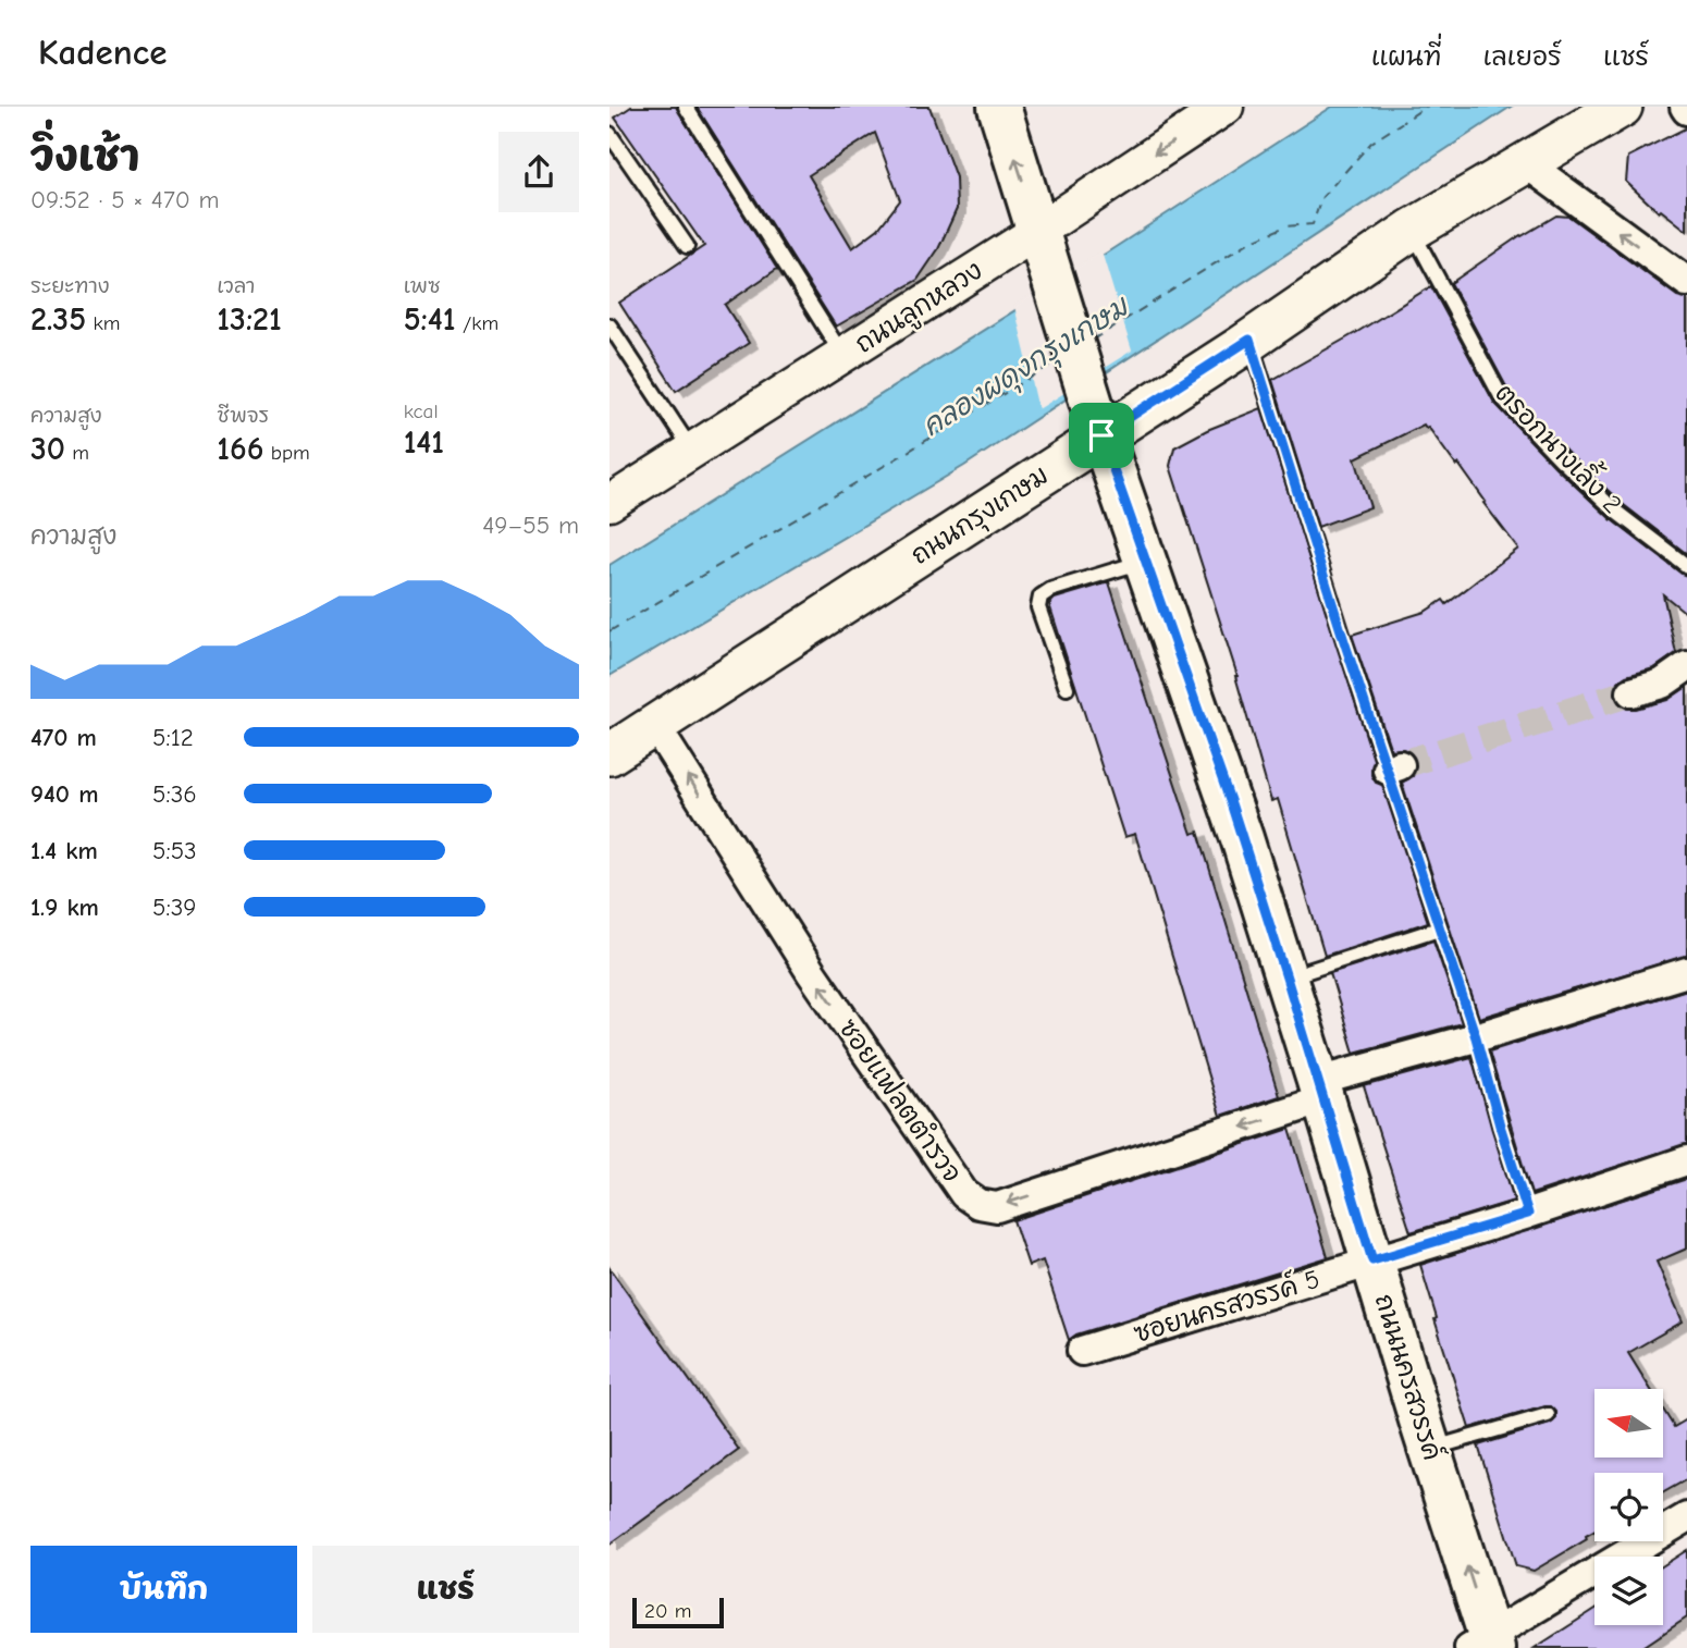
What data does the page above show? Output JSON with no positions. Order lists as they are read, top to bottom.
{
  "streets": {
    "main road": ["ถนนกรุงเกษม", "ถนนนครสวรรค์"],
    "street": ["ถนนลูกหลวง", "ซอยแฟลตตำรวจ", "ซอยนครสวรรค์ 5"],
    "lane": ["ตรอกนางเลิ้ง 2"]
  },
  "crossings": [
    ["ถนนลูกหลวง", "ถนนนครสวรรค์"],
    ["ตรอกนางเลิ้ง 2", "ถนนกรุงเกษม"],
    ["ถนนกรุงเกษม", "ซอยแฟลตตำรวจ"],
    ["ถนนกรุงเกษม", "ถนนนครสวรรค์"],
    ["ซอยแฟลตตำรวจ", "ถนนนครสวรรค์"],
    ["ซอยนครสวรรค์ 5", "ถนนนครสวรรค์"]
  ],
  "one_way": ["ซอยแฟลตตำรวจ"],
  "water": ["คลองผดุงกรุงเกษม"],
  "scale_bar": "20 m",
  "north": "left",
  "page": {
    "header": "Kadence",
    "nav": ["แผนที่", "เลเยอร์", "แชร์"],
    "heading": ["วิ่งเช้า", "09:52 · 5 × 470 m"],
    "stats": [
      ["ระยะทาง", "2.35 km"],
      ["เวลา", "13:21"],
      ["เพซ", "5:41 /km"],
      ["ความสูง", "30 m"],
      ["ชีพจร", "166 bpm"],
      ["kcal", "141"]
    ],
    "chart": ["ความสูง", "49–55 m"],
    "list": [
      {
        "name": "470 m",
        "note": "5:12"
      },
      {
        "name": "940 m",
        "note": "5:36"
      },
      {
        "name": "1.4 km",
        "note": "5:53"
      },
      {
        "name": "1.9 km",
        "note": "5:39"
      }
    ],
    "buttons": ["บันทึก", "แชร์"],
    "scale": "20 m"
  }
}
